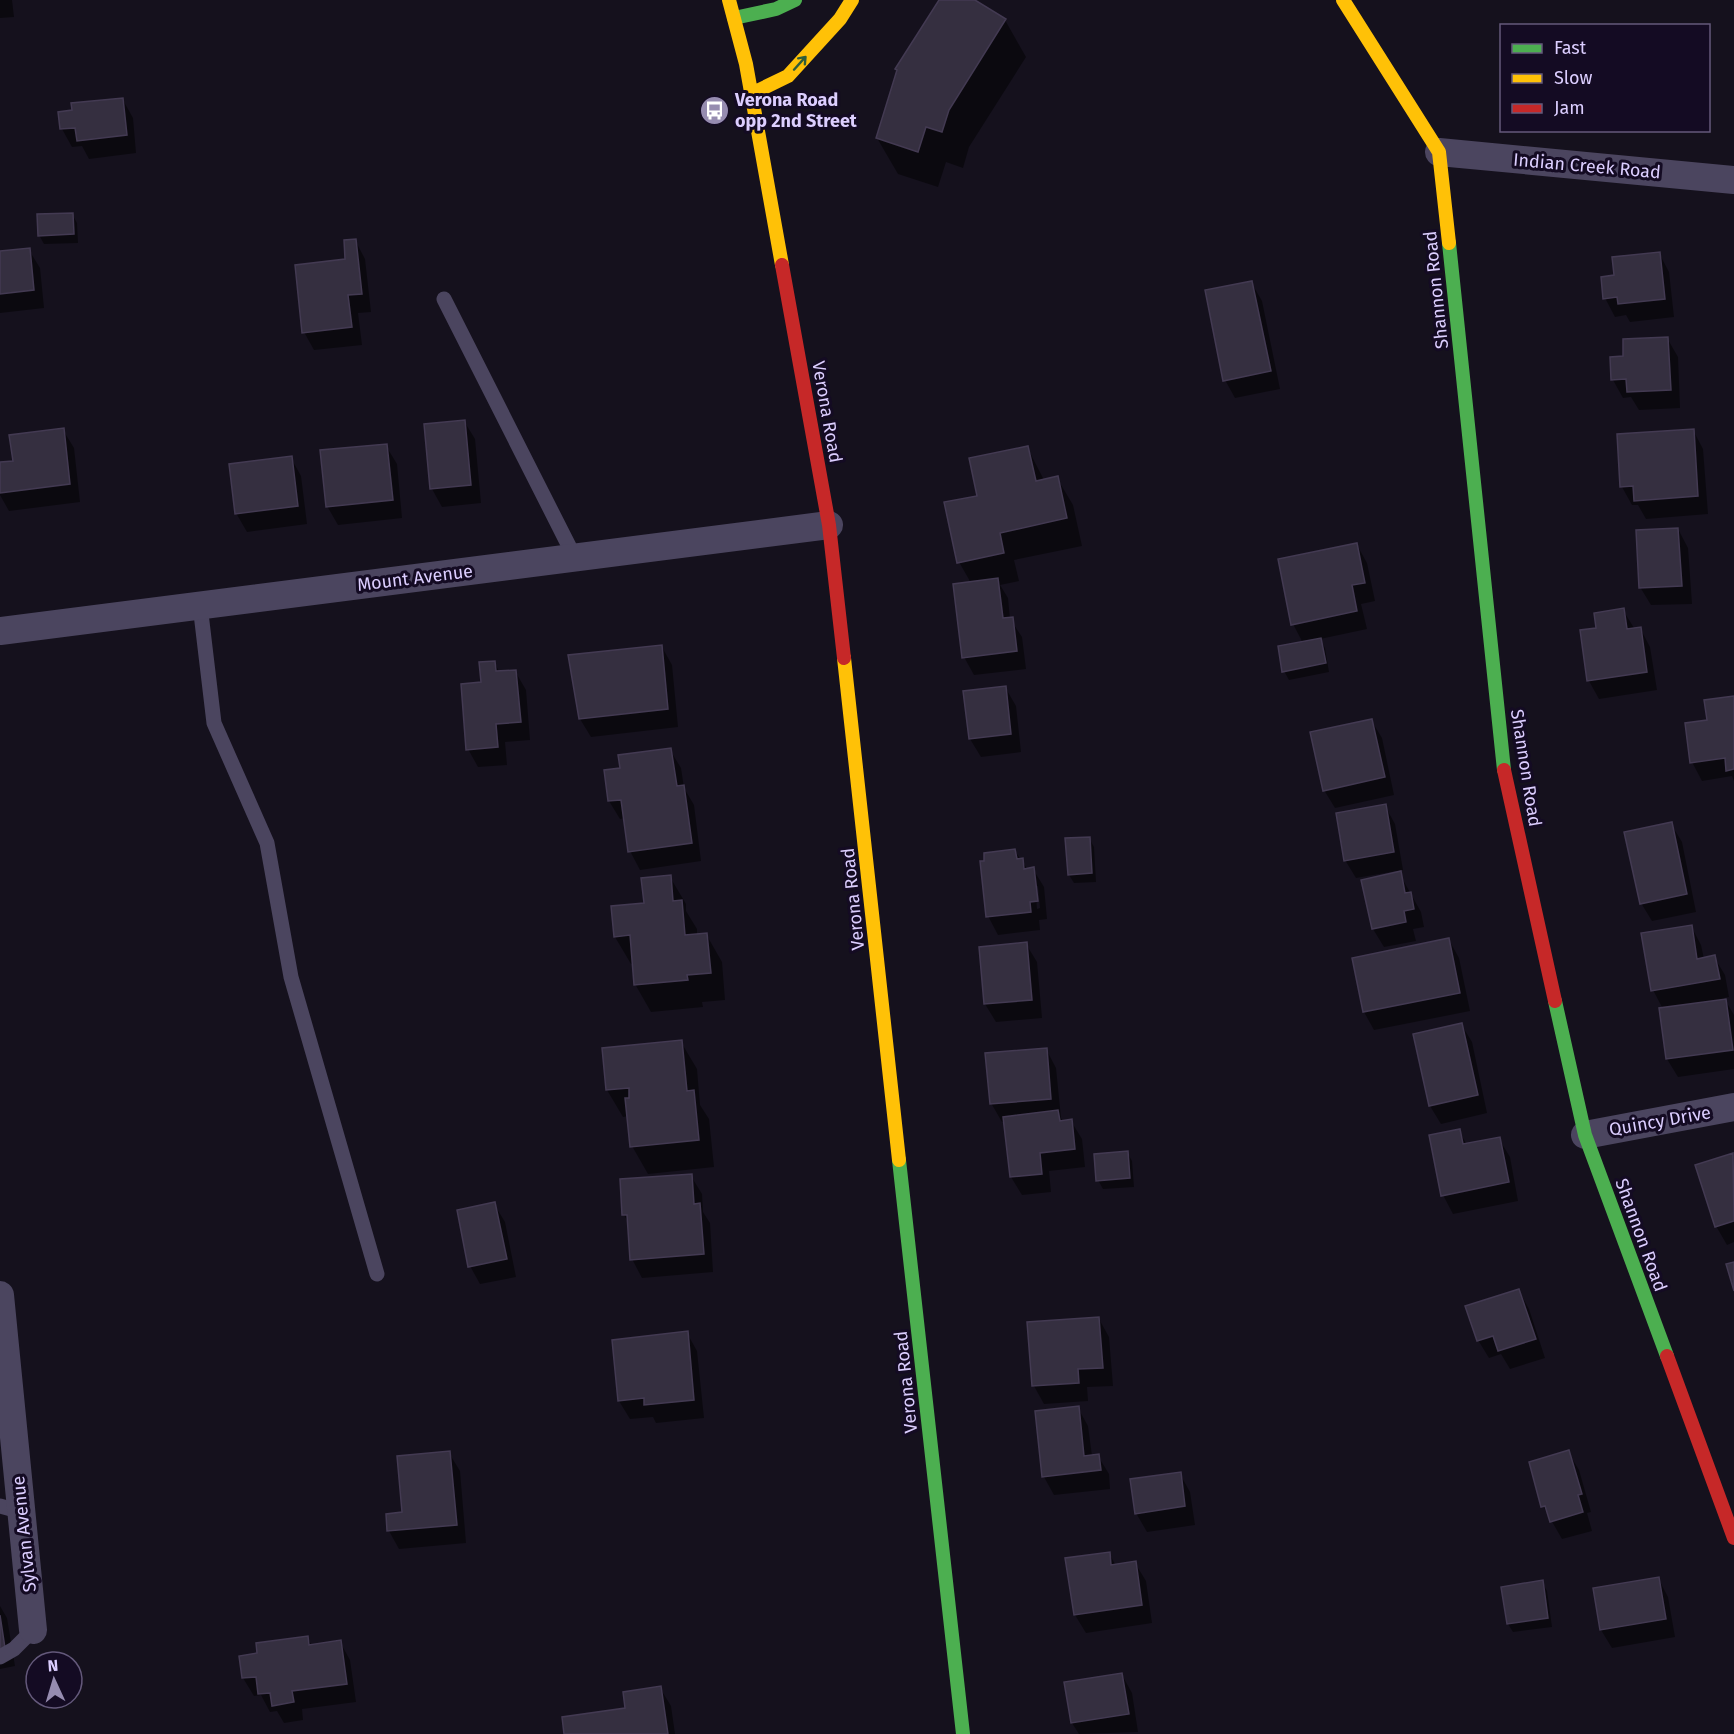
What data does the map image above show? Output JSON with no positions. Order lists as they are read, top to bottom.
{
  "streets": {
    "street": [
      "Indian Creek Road",
      "Shannon Road",
      "Verona Road",
      "Mount Avenue",
      "Quincy Drive",
      "Sylvan Avenue"
    ]
  },
  "crossings": [
    ["Indian Creek Road", "Shannon Road"],
    ["Shannon Road", "Quincy Drive"],
    ["Verona Road", "Mount Avenue"]
  ],
  "places": {
    "bus stop": ["Verona Road opp 2nd Street"]
  },
  "legend": ["Fast", "Slow", "Jam"],
  "north": "top"
}
